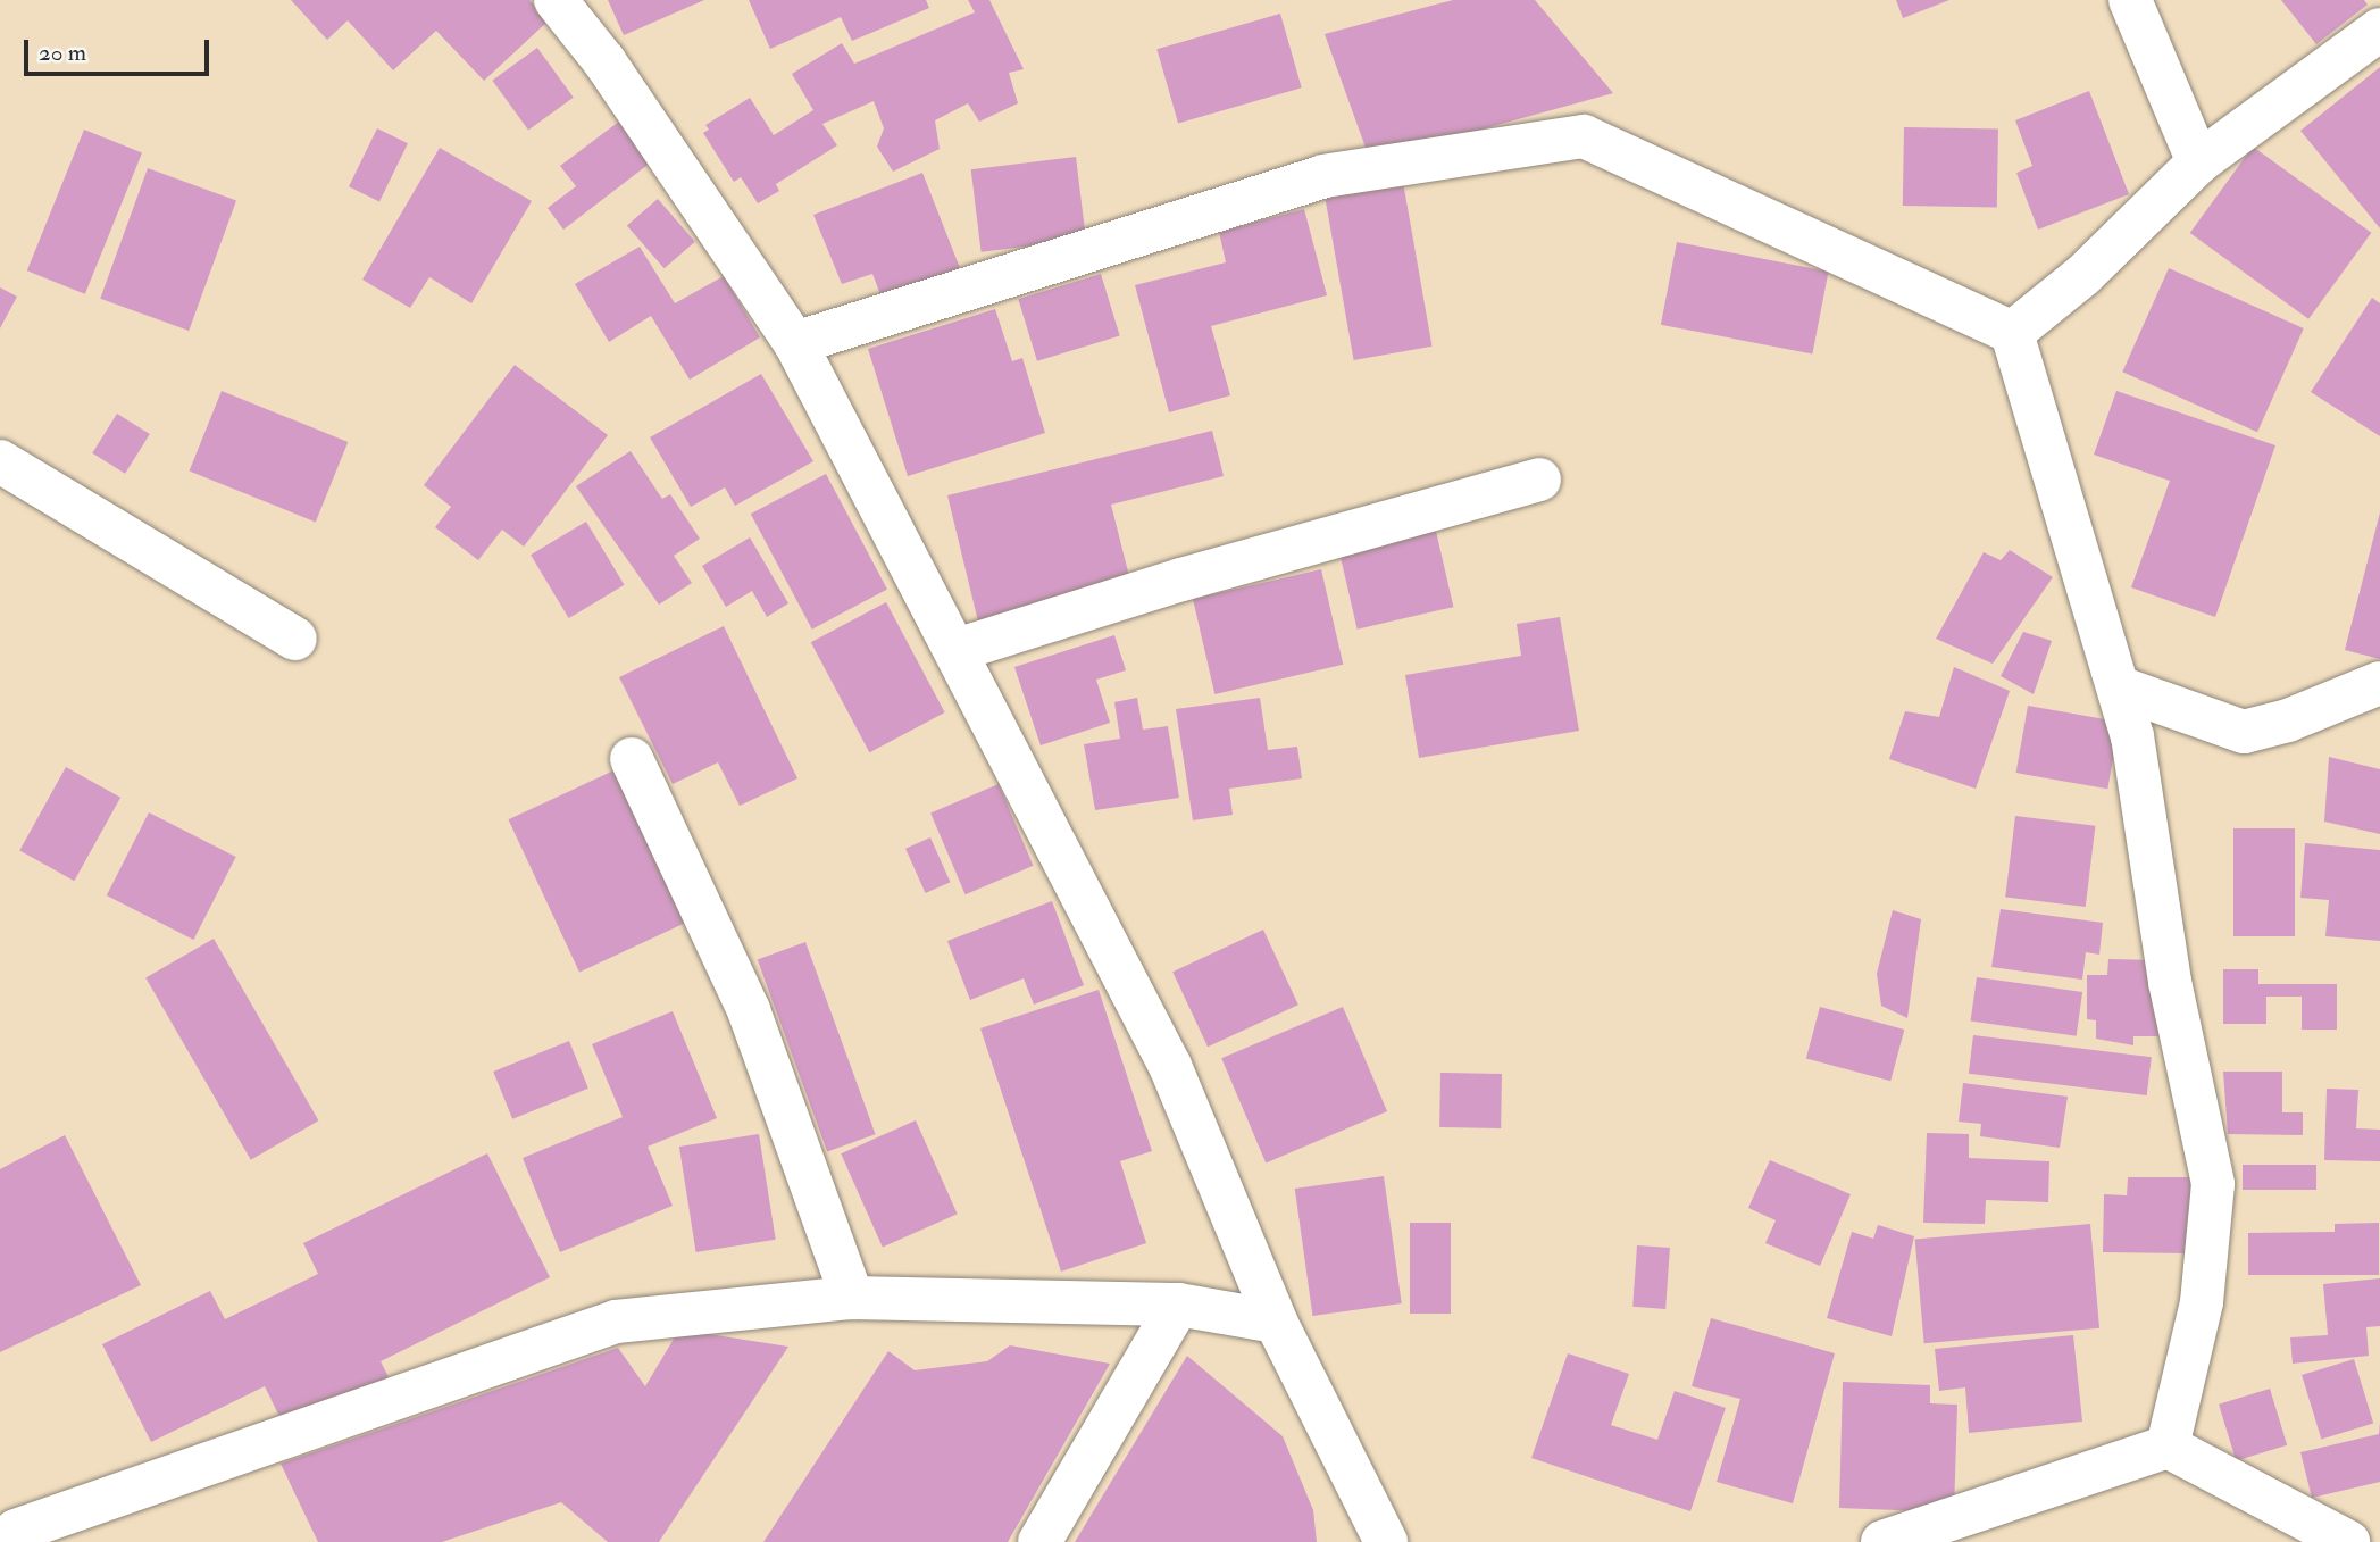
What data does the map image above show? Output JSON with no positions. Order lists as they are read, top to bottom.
{
  "scale_bar": "20 m"
}
